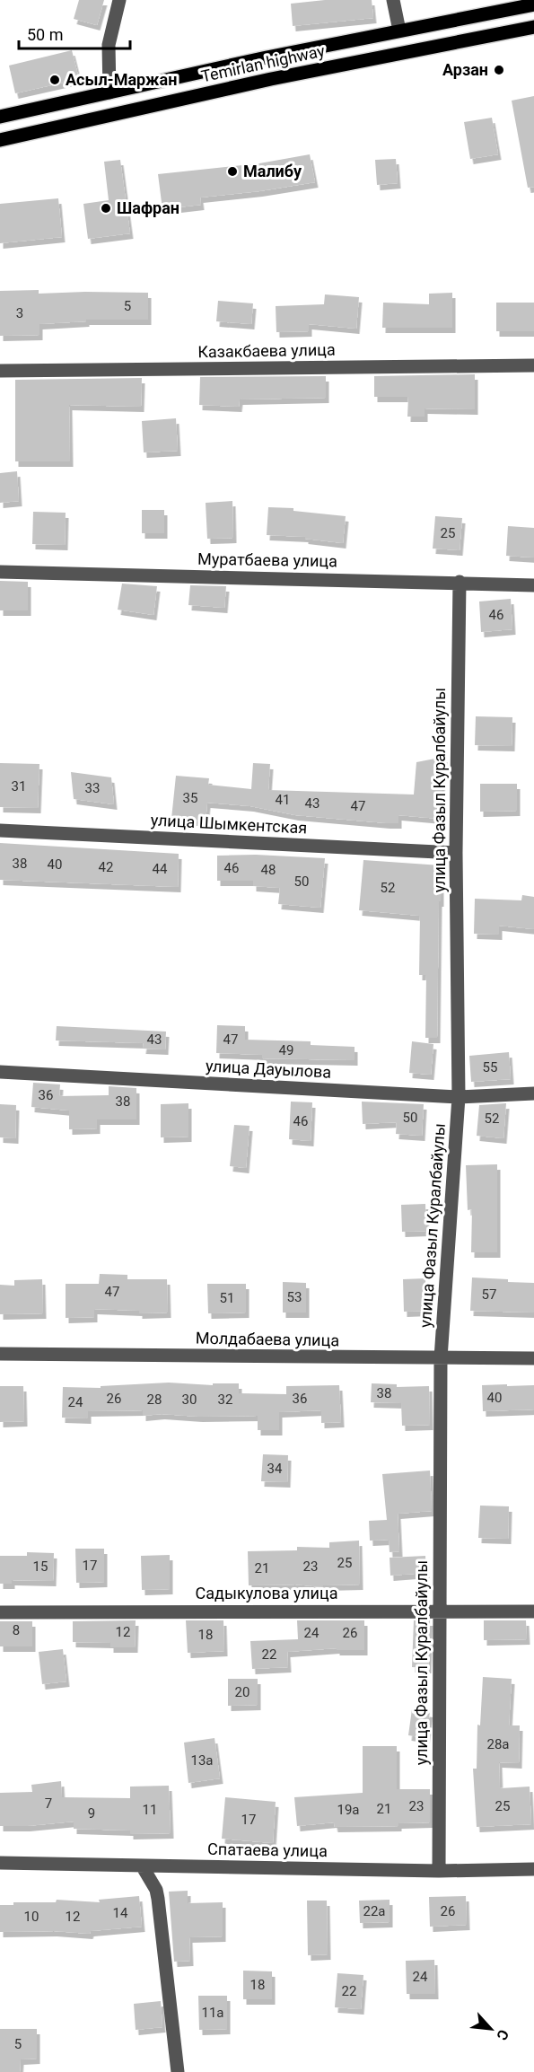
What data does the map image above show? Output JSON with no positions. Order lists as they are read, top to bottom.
{
  "streets": {
    "main road": ["Temirlan highway"],
    "street": [
      "Казакбаева улица",
      "Муратбаева улица",
      "улица Фазыл Куралбайулы",
      "улица Шымкентская",
      "улица Дауылова",
      "Молдабаева улица",
      "Садыкулова улица",
      "Спатаева улица"
    ]
  },
  "crossings": [
    ["Муратбаева улица", "улица Фазыл Куралбайулы"],
    ["улица Фазыл Куралбайулы", "улица Шымкентская"],
    ["улица Фазыл Куралбайулы", "улица Дауылова"],
    ["улица Фазыл Куралбайулы", "Молдабаева улица"],
    ["улица Фазыл Куралбайулы", "Садыкулова улица"],
    ["улица Фазыл Куралбайулы", "Спатаева улица"]
  ],
  "places": [
    "Арзан",
    "Асыл-Маржан",
    "Малибу",
    "Шафран"
  ],
  "house_numbers": [
    "5",
    "3",
    "25",
    "46",
    "31",
    "33",
    "35",
    "41",
    "43",
    "47",
    "38",
    "40",
    "42",
    "46",
    "44",
    "48",
    "50",
    "52",
    "43",
    "47",
    "49",
    "55",
    "36",
    "38",
    "50",
    "52",
    "46",
    "47",
    "57",
    "53",
    "51",
    "38",
    "40",
    "26",
    "36",
    "28",
    "30",
    "32",
    "24",
    "34",
    "25",
    "17",
    "15",
    "23",
    "21",
    "8",
    "12",
    "24",
    "26",
    "18",
    "22",
    "20",
    "28а",
    "13а",
    "7",
    "23",
    "25",
    "21",
    "11",
    "19а",
    "9",
    "17",
    "22а",
    "26",
    "14",
    "10",
    "12",
    "24",
    "18",
    "22",
    "11а",
    "5"
  ],
  "scale_bar": "50 m",
  "north": "bottom right"
}
